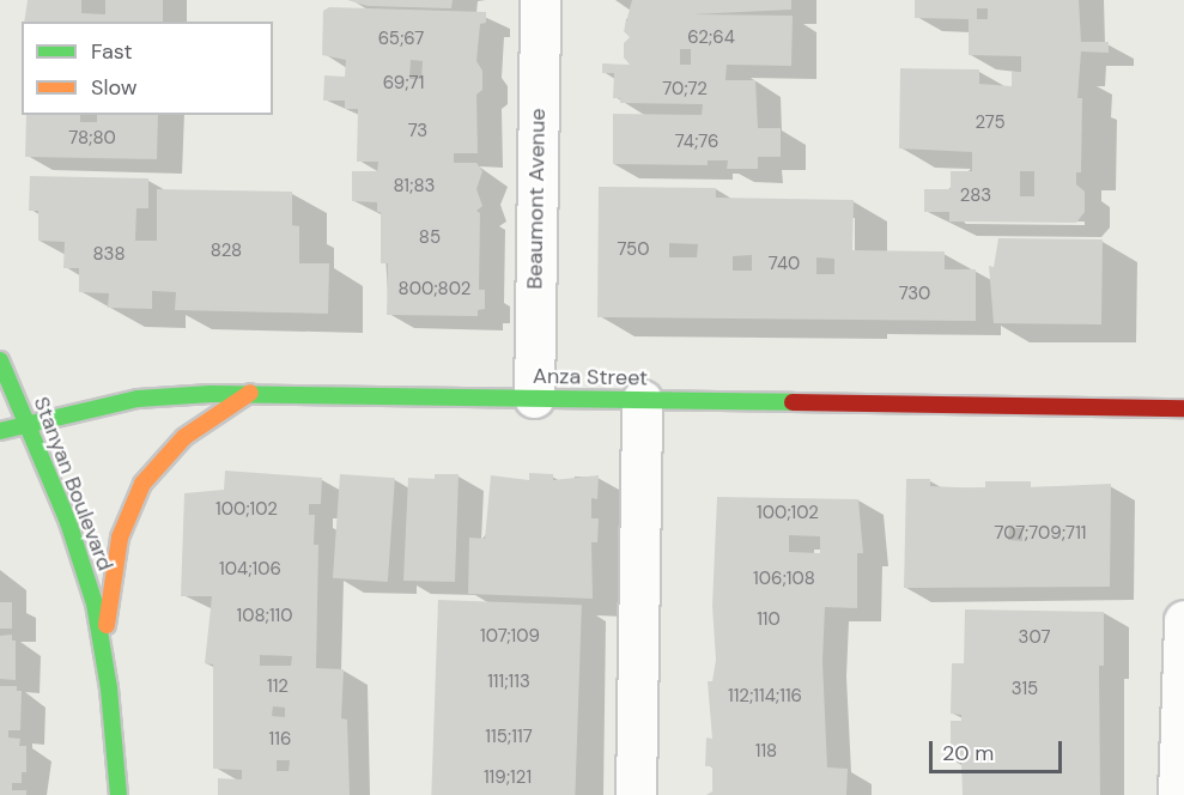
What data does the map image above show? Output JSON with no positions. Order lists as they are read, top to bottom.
{
  "streets": {
    "street": ["Beaumont Avenue", "Anza Street", "Stanyan Boulevard"]
  },
  "crossings": [
    ["Beaumont Avenue", "Anza Street"],
    ["Anza Street", "Stanyan Boulevard"]
  ],
  "house_numbers": [
    "62;64",
    "65;67",
    "69;71",
    "70;72",
    "275",
    "73",
    "78;80",
    "74;76",
    "81;83",
    "283",
    "85",
    "750",
    "828",
    "838",
    "740",
    "800;802",
    "730",
    "100;102",
    "100;102",
    "707;709;711",
    "104;106",
    "106;108",
    "108;110",
    "110",
    "107;109",
    "307",
    "111;113",
    "112",
    "315",
    "112;114;116",
    "115;117",
    "116",
    "118",
    "119;121"
  ],
  "legend": ["Fast", "Slow"],
  "scale_bar": "20 m"
}
